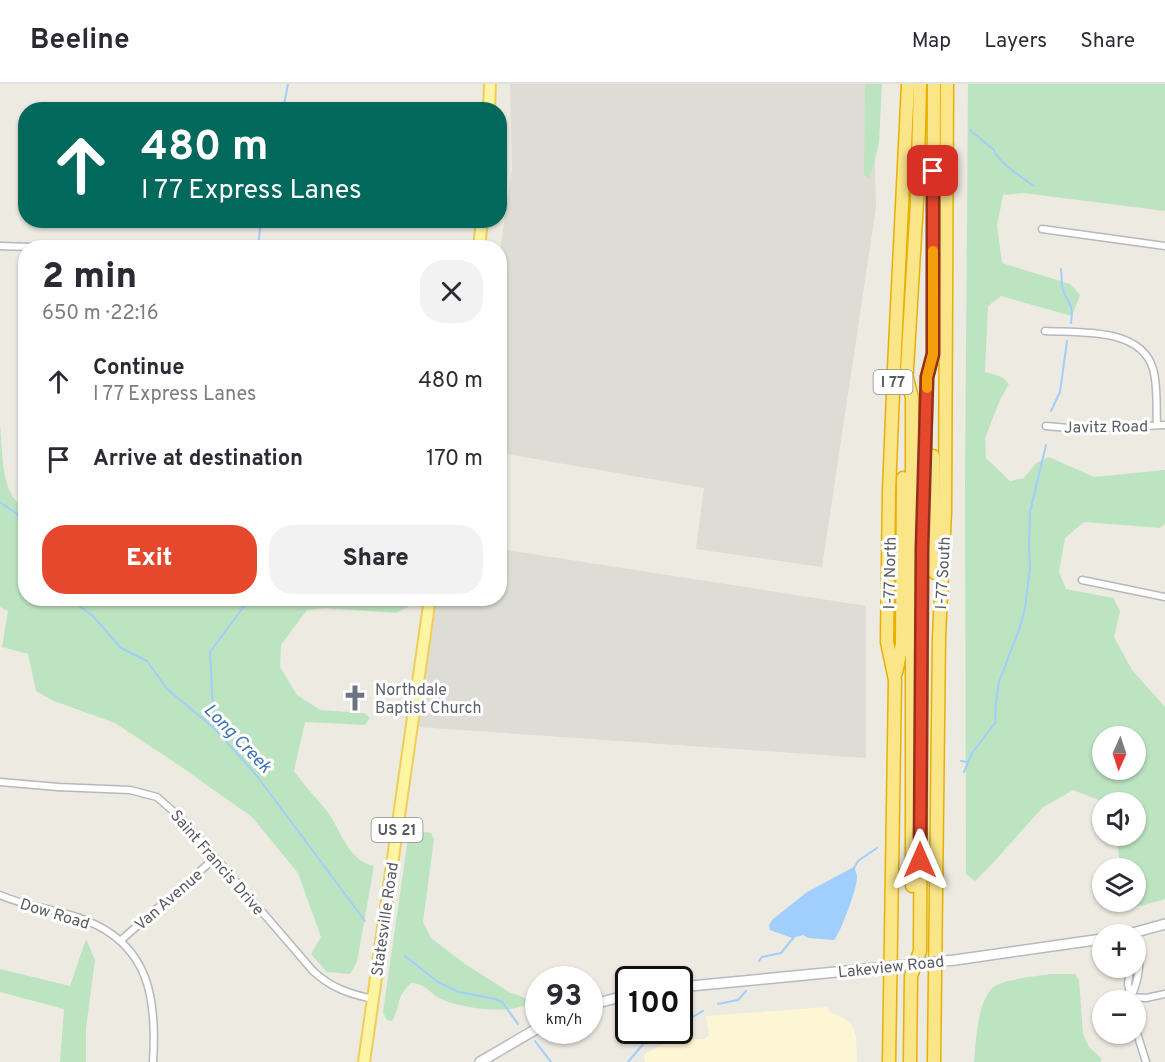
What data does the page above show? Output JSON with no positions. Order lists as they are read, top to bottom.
{
  "streets": {
    "highway": ["I 77", "I-77 North", "I-77 South"],
    "main road": ["US 21", "Statesville Road", "Lakeview Road"],
    "street": [
      "Javitz Road",
      "Saint Francis Drive",
      "Van Avenue",
      "Dow Road"
    ]
  },
  "crossings": [
    ["I 77", "I-77 North"],
    ["I 77", "I-77 South"],
    ["Saint Francis Drive", "Van Avenue"],
    ["Saint Francis Drive", "Statesville Road"],
    ["Van Avenue", "Dow Road"]
  ],
  "water": ["Long Creek"],
  "places": {
    "church": ["Northdale Baptist Church"]
  },
  "north": "bottom",
  "page": {
    "header": "Beeline",
    "nav": ["Map", "Layers", "Share"],
    "turn": ["480 m", "I 77 Express Lanes"],
    "heading": ["2 min", "650 m · 22:16"],
    "list": [
      {
        "name": "Continue",
        "note": "I 77 Express Lanes",
        "value": "480 m"
      },
      {
        "name": "Arrive at destination",
        "value": "170 m"
      }
    ],
    "buttons": ["Exit", "Share"],
    "map_buttons": ["+", "−"],
    "speed": "93 km/h",
    "limit": "100"
  }
}
